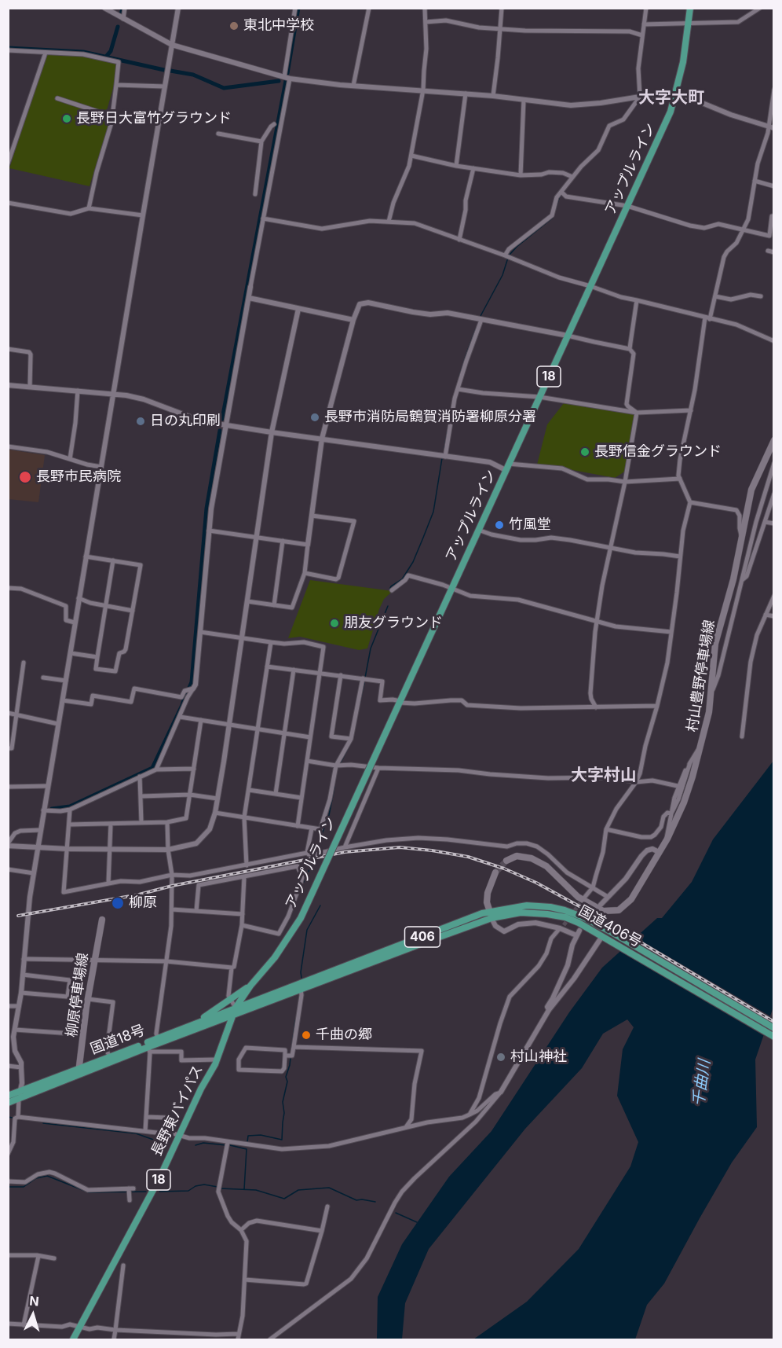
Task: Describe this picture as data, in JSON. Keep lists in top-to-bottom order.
{
  "streets": {
    "highway": [
      "アップルライン",
      "18",
      "国道406号",
      "406",
      "国道18号",
      "長野東バイパス"
    ],
    "main road": ["村山豊野停車場線", "柳原停車場線"]
  },
  "crossings": [
    ["アップルライン", "国道406号"],
    ["アップルライン", "国道18号"],
    ["アップルライン", "長野東バイパス"],
    ["国道406号", "国道18号"],
    ["国道406号", "長野東バイパス"],
    ["柳原停車場線", "国道18号"],
    ["国道18号", "長野東バイパス"]
  ],
  "districts": ["大字大町", "大字村山"],
  "water": ["千曲川"],
  "places": [
    "東北中学校",
    "長野日大富竹グラウンド",
    "長野市消防局鶴賀消防署柳原分署",
    "日の丸印刷",
    "長野信金グラウンド",
    "長野市民病院",
    "竹風堂",
    "朋友グラウンド",
    "柳原",
    "千曲の郷",
    "村山神社"
  ],
  "north": "top"
}
